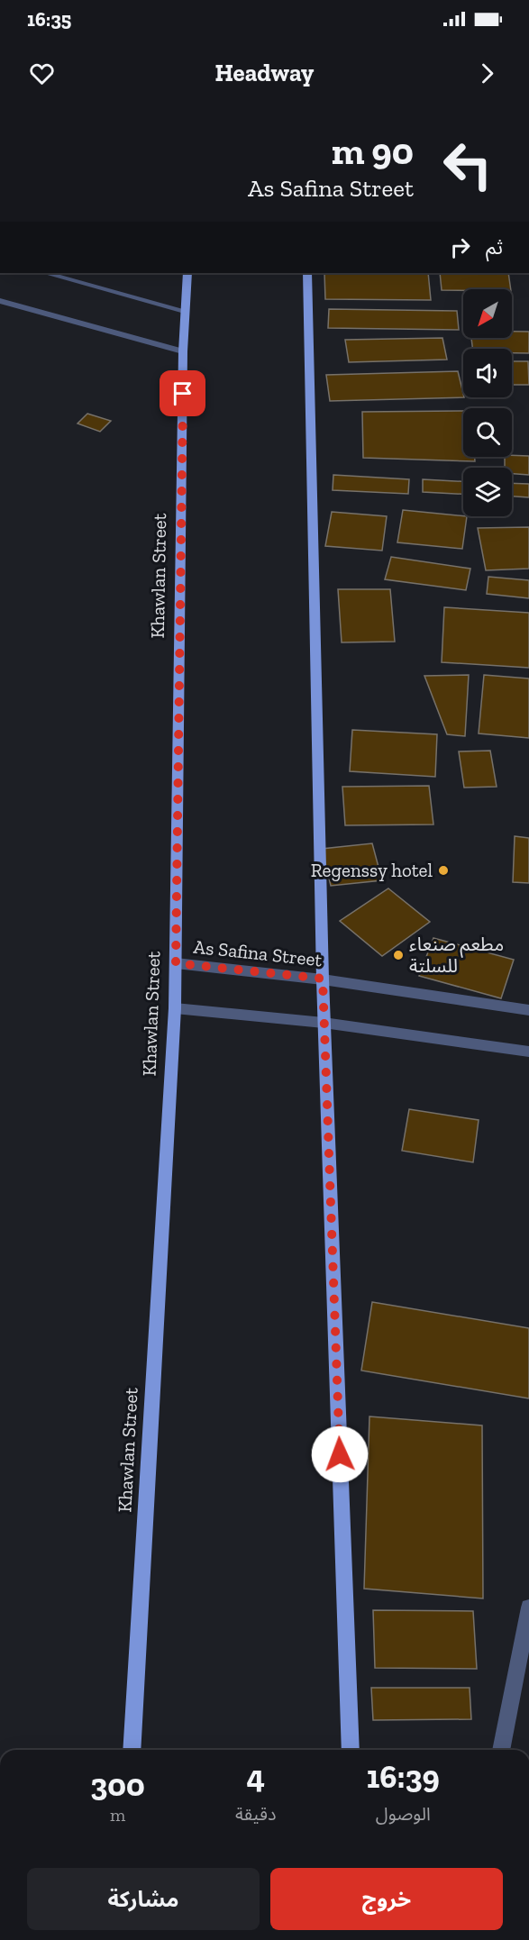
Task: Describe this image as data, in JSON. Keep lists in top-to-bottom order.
{
  "streets": {
    "main road": ["Khawlan Street"],
    "street": ["As Safina Street"]
  },
  "crossings": [
    ["Khawlan Street", "As Safina Street"]
  ],
  "places": ["Regenssy hotel", "مطعم صنعاء للسلتة"],
  "north": "bottom left",
  "page": {
    "status": "16:35",
    "header": "Headway",
    "turn": ["90 m", "As Safina Street"],
    "then": "ثم",
    "eta": [
      "16:39",
      "الوصول",
      "4",
      "دقيقة",
      "300",
      "m"
    ],
    "buttons": ["خروج", "مشاركة"]
  }
}
